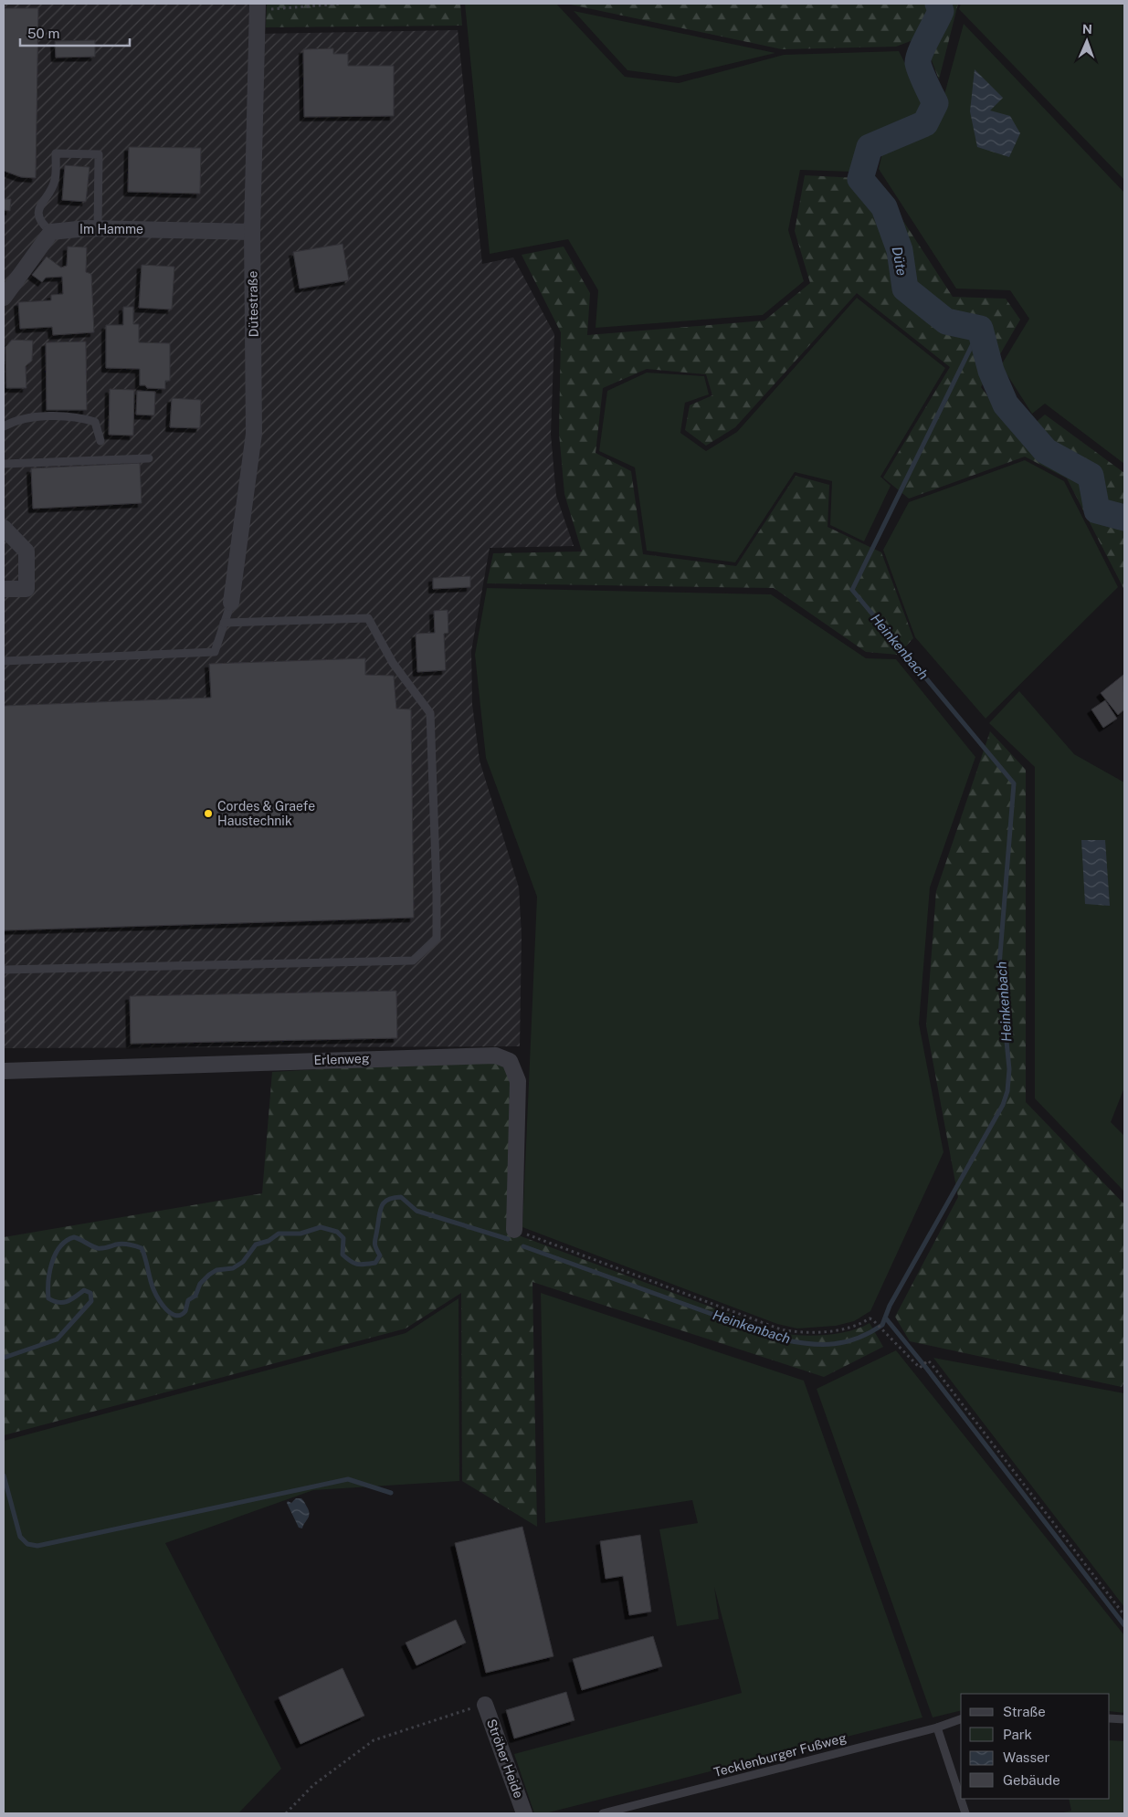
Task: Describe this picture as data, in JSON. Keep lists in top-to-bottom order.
{
  "streets": {
    "street": [
      "Im Hamme",
      "Dütestraße",
      "Erlenweg",
      "Ströher Heide"
    ],
    "lane": ["Tecklenburger Fußweg"]
  },
  "crossings": [
    ["Im Hamme", "Dütestraße"]
  ],
  "water": ["Düte", "Heinkenbach"],
  "places": ["Cordes & Graefe Haustechnik"],
  "legend": [
    "Straße",
    "Park",
    "Wasser",
    "Gebäude"
  ],
  "scale_bar": "50 m",
  "north": "top"
}
